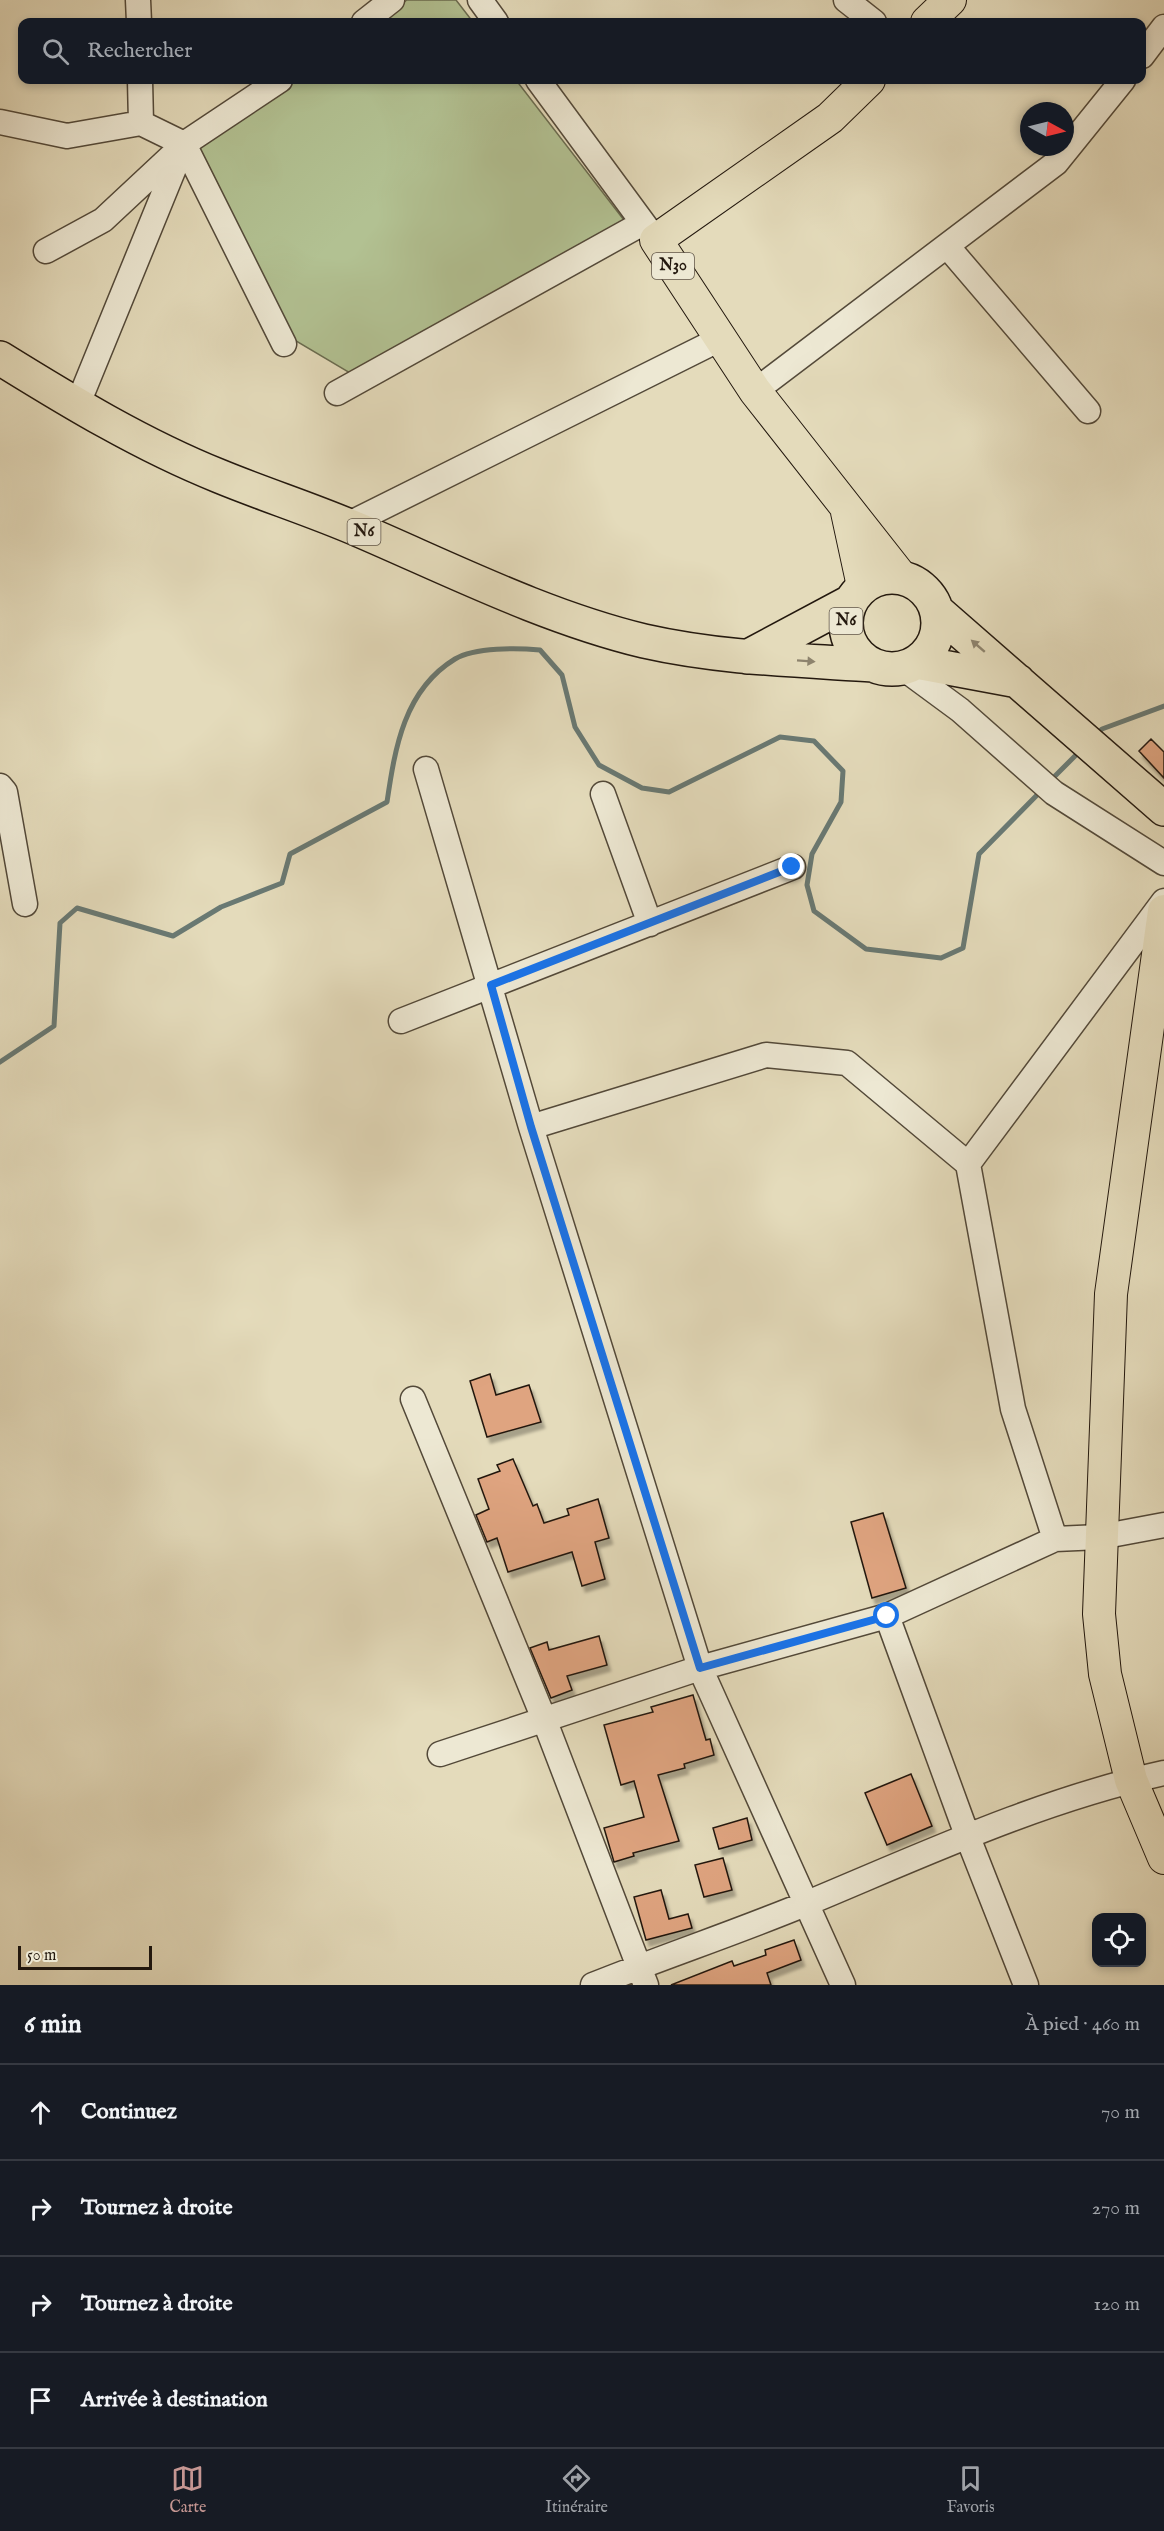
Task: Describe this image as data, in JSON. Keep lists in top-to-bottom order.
{
  "streets": {
    "highway": ["N6"],
    "main road": ["N30"]
  },
  "crossings": [
    ["N30", "N6"]
  ],
  "scale_bar": "50 m",
  "north": "right",
  "page": {
    "search": "Rechercher",
    "scale": "50 m",
    "heading": ["6 min", "À pied · 460 m"],
    "list": [
      ["Continuez", "70 m"],
      ["Tournez à droite", "270 m"],
      ["Tournez à droite", "120 m"],
      "Arrivée à destination"
    ],
    "nav": ["Carte", "Itinéraire", "Favoris"]
  }
}
